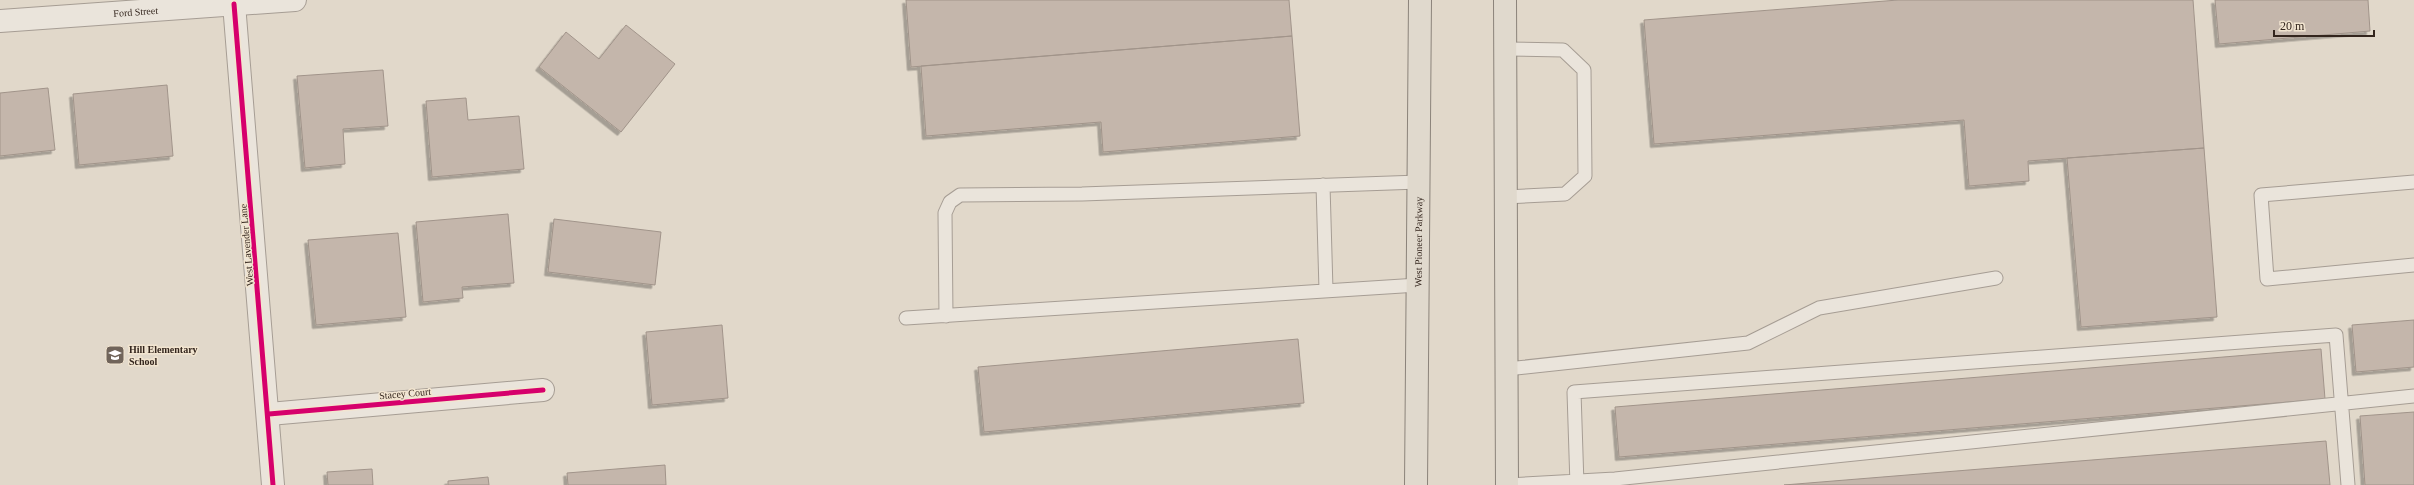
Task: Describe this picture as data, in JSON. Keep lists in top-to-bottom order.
{
  "streets": {
    "main road": ["West Pioneer Parkway"],
    "street": ["Ford Street", "West Lavender Lane", "Stacey Court"]
  },
  "crossings": [
    ["Ford Street", "West Lavender Lane"],
    ["West Lavender Lane", "Stacey Court"]
  ],
  "places": {
    "school or university": ["Hill Elementary School"]
  },
  "scale_bar": "20 m"
}
